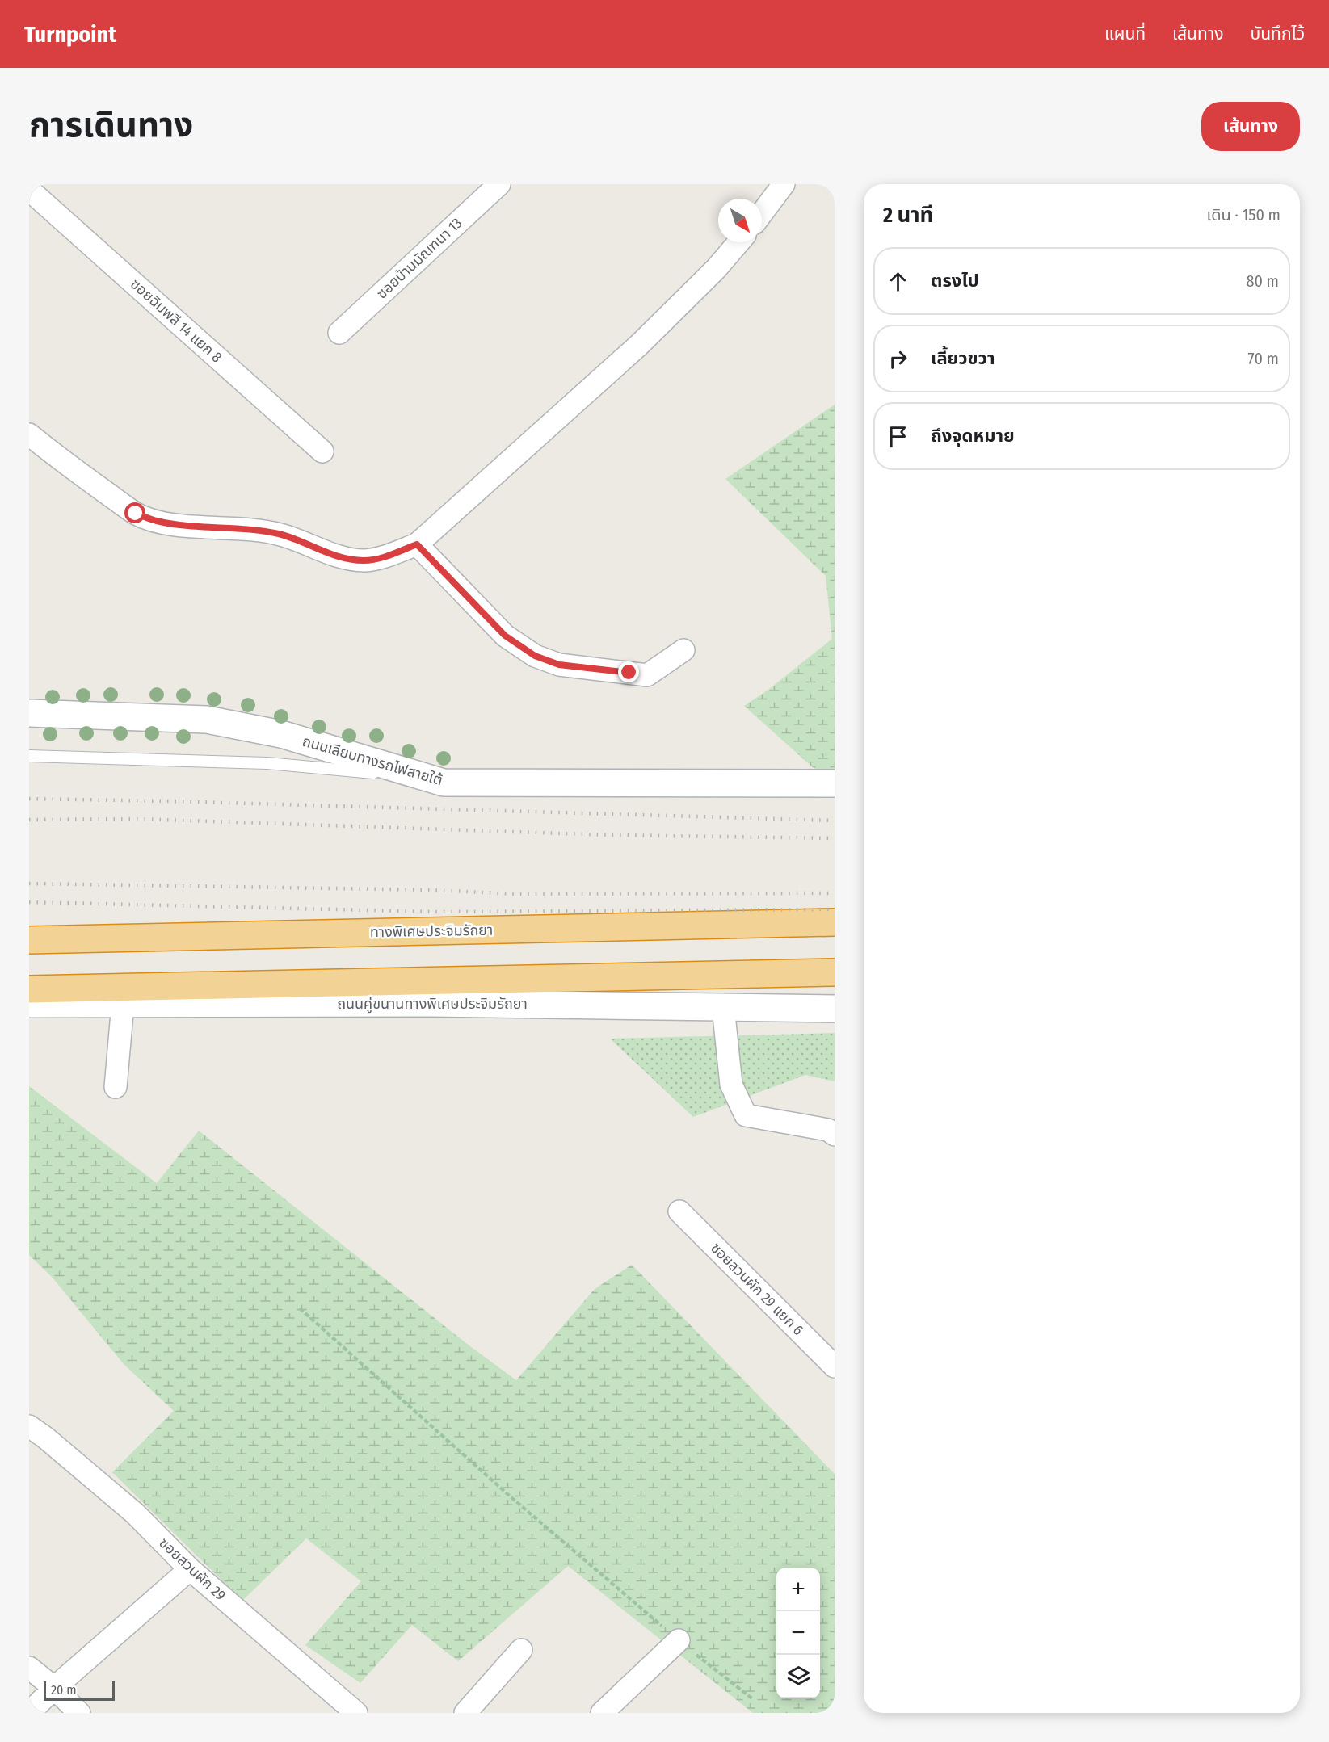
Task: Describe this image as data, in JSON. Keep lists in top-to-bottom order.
{
  "streets": {
    "highway": ["ทางพิเศษประจิมรัถยา"],
    "main road": ["ถนนเลียบทางรถไฟสายใต้", "ถนนคู่ขนานทางพิเศษประจิมรัถยา"],
    "street": [
      "ซอยบ้านมัณฑนา 13",
      "ซอยฉิมพลี 14 แยก 8",
      "ซอยสวนผัก 29 แยก 6",
      "ซอยสวนผัก 29"
    ]
  },
  "scale_bar": "20 m",
  "north": "bottom right",
  "page": {
    "header": "Turnpoint",
    "nav": ["แผนที่", "เส้นทาง", "บันทึกไว้"],
    "title": "การเดินทาง",
    "buttons": "เส้นทาง",
    "heading": ["2 นาที", "เดิน · 150 m"],
    "list": [
      ["ตรงไป", "80 m"],
      ["เลี้ยวขวา", "70 m"],
      "ถึงจุดหมาย"
    ],
    "map_buttons": ["+", "−"],
    "scale": "20 m"
  }
}
